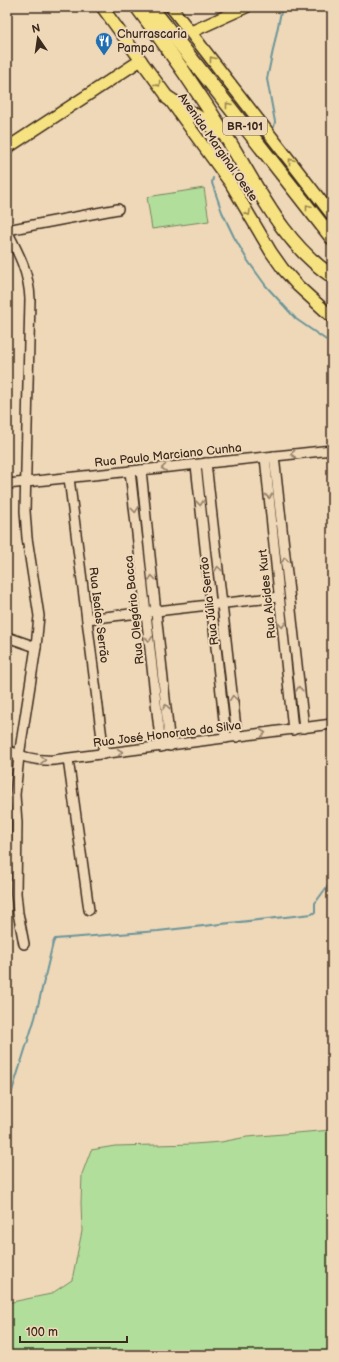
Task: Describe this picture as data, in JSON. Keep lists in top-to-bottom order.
{
  "streets": {
    "highway": ["BR-101"],
    "main road": ["Avenida Marginal Oeste"],
    "street": [
      "Rua Paulo Marciano Cunha",
      "Rua Alcides Kurt",
      "Rua Júlia Serrão",
      "Rua Olegário Bacca",
      "Rua Isaías Serrão",
      "Rua José Honorato da Silva"
    ]
  },
  "crossings": [
    ["Rua Paulo Marciano Cunha", "Rua Alcides Kurt"],
    ["Rua Paulo Marciano Cunha", "Rua Júlia Serrão"],
    ["Rua Paulo Marciano Cunha", "Rua Olegário Bacca"],
    ["Rua Paulo Marciano Cunha", "Rua Isaías Serrão"],
    ["Rua Alcides Kurt", "Rua José Honorato da Silva"],
    ["Rua Júlia Serrão", "Rua José Honorato da Silva"],
    ["Rua Olegário Bacca", "Rua José Honorato da Silva"],
    ["Rua Isaías Serrão", "Rua José Honorato da Silva"]
  ],
  "one_way": ["Rua Paulo Marciano Cunha", "Rua José Honorato da Silva"],
  "places": {
    "restaurant": ["Churrascaria Pampa"]
  },
  "scale_bar": "100 m",
  "north": "top"
}
